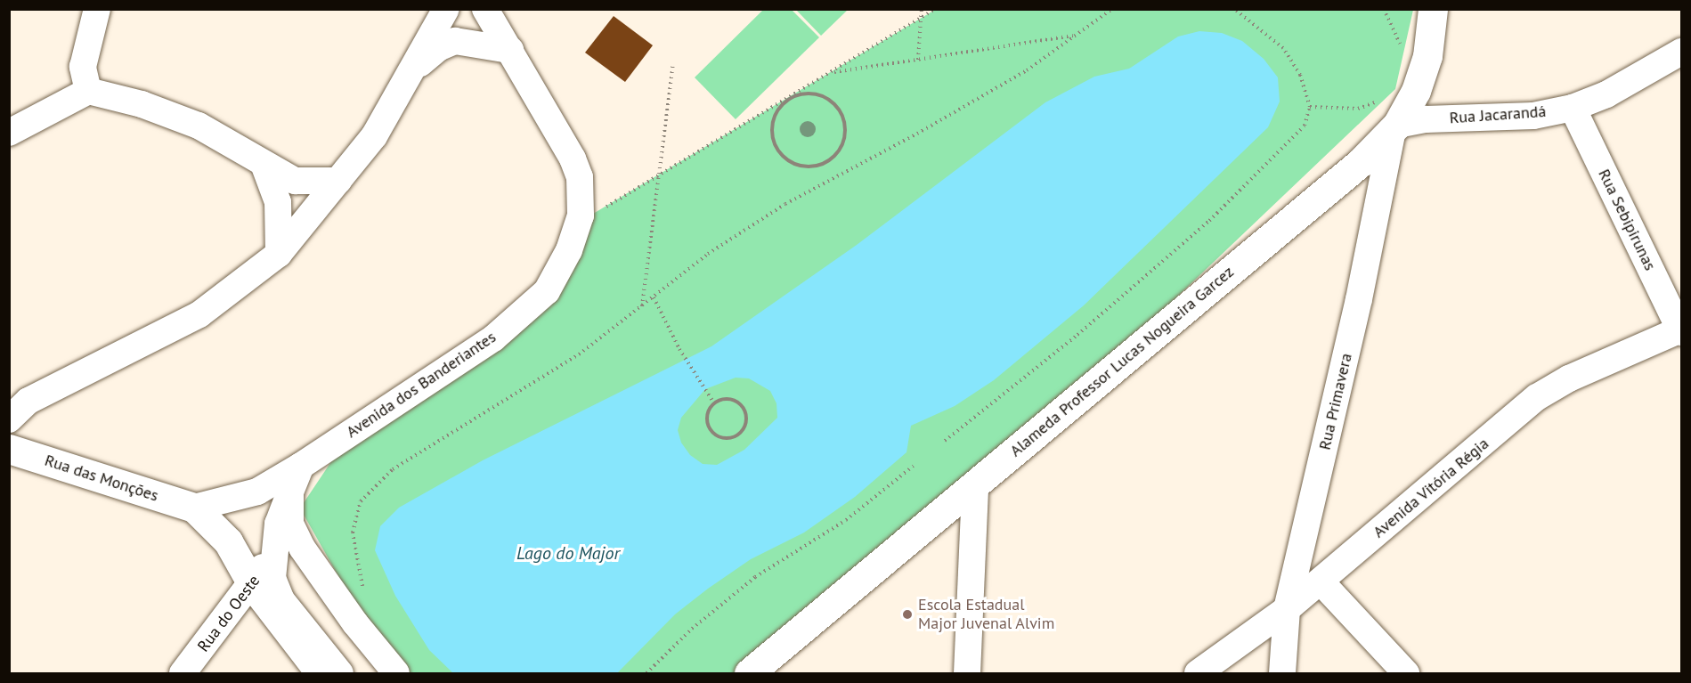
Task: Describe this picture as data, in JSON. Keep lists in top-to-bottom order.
{
  "streets": {
    "main road": ["Alameda Professor Lucas Nogueira Garcez", "Rua das Monções"],
    "street": [
      "Rua Jacarandá",
      "Rua Sebipirunas",
      "Avenida dos Banderiantes",
      "Rua Primavera",
      "Avenida Vitória Régia",
      "Rua do Oeste"
    ]
  },
  "crossings": [
    ["Rua Jacarandá", "Rua Sebipirunas"],
    ["Rua Jacarandá", "Alameda Professor Lucas Nogueira Garcez"],
    ["Rua Jacarandá", "Rua Primavera"],
    ["Rua Sebipirunas", "Avenida Vitória Régia"],
    ["Alameda Professor Lucas Nogueira Garcez", "Rua Primavera"],
    ["Avenida dos Banderiantes", "Rua das Monções"],
    ["Rua Primavera", "Avenida Vitória Régia"]
  ],
  "water": ["Lago do Major"],
  "places": ["Escola Estadual Major Juvenal Alvim"]
}
